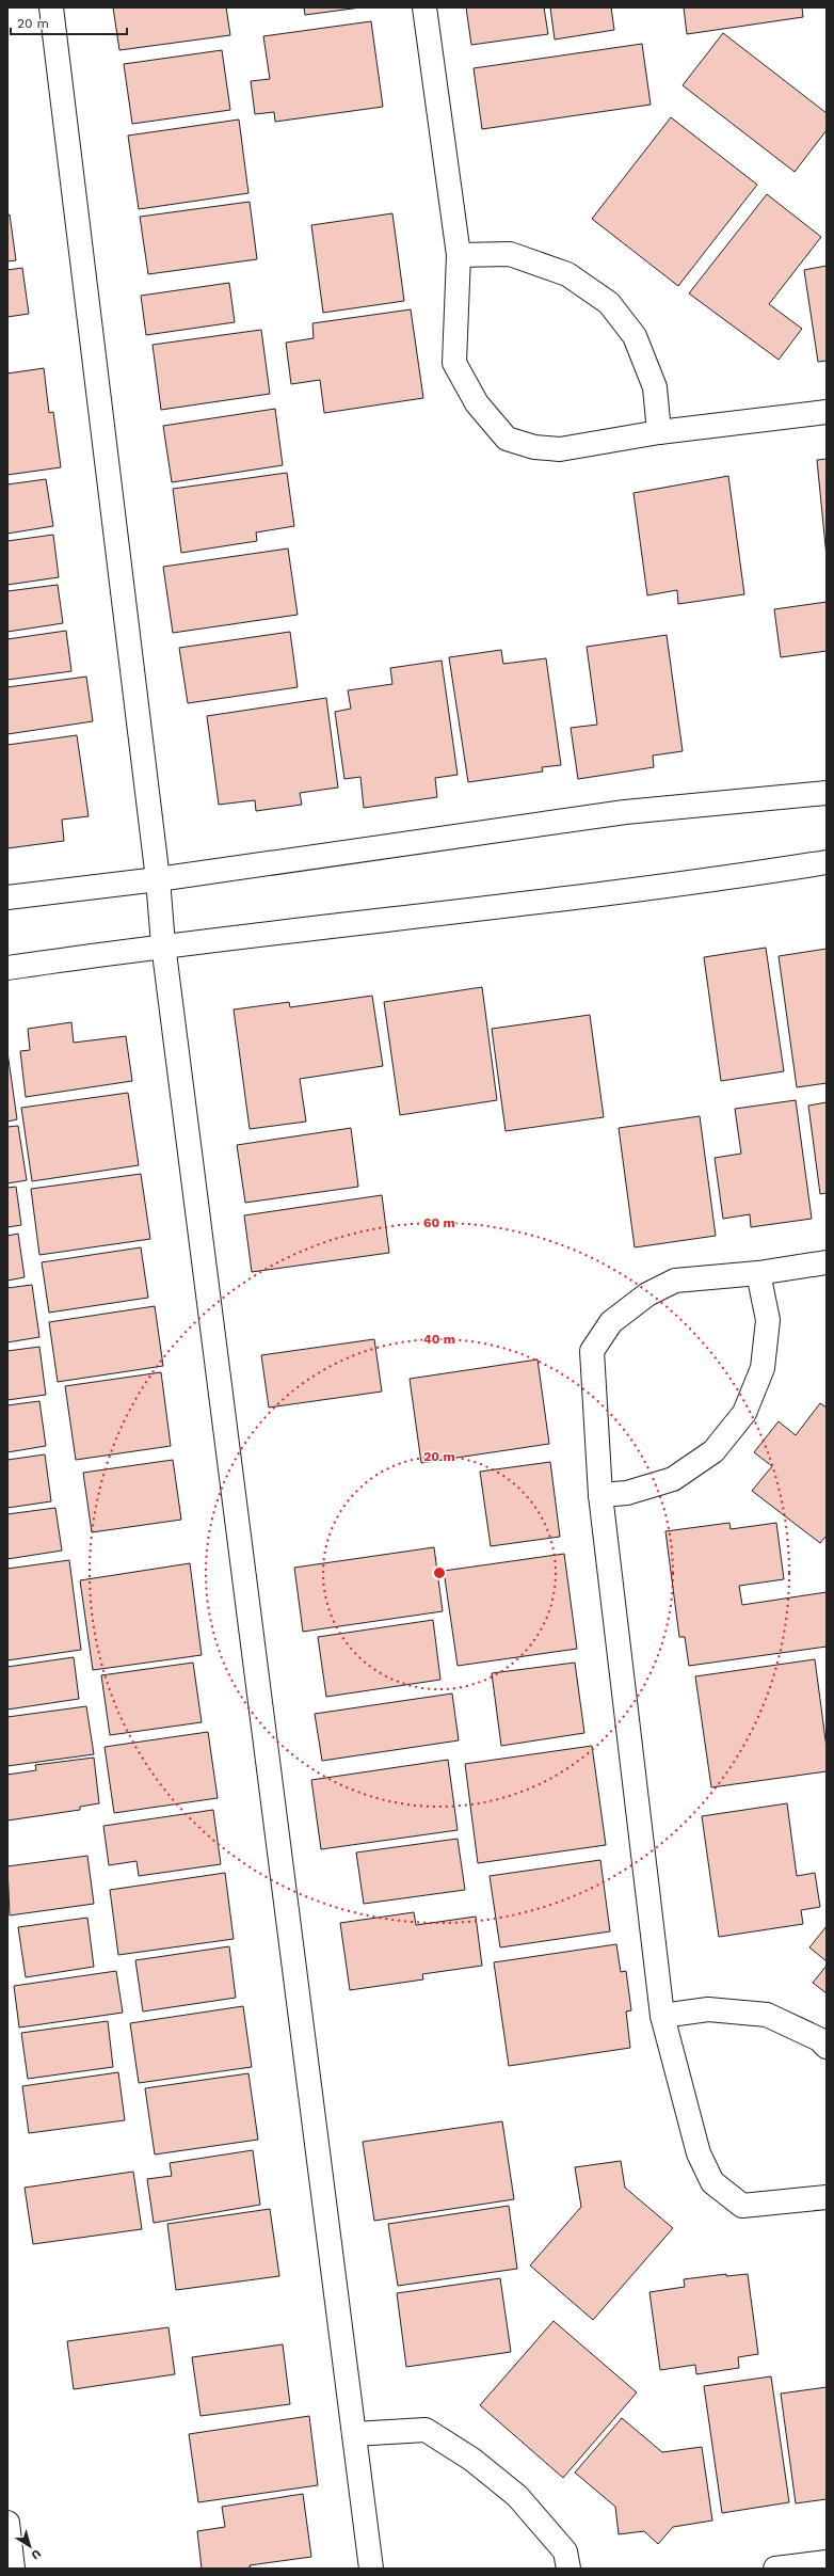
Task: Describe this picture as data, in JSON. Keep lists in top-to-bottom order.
{
  "scale_bar": "20 m",
  "north": "bottom right",
  "rings": ["60 m", "40 m", "20 m"]
}
